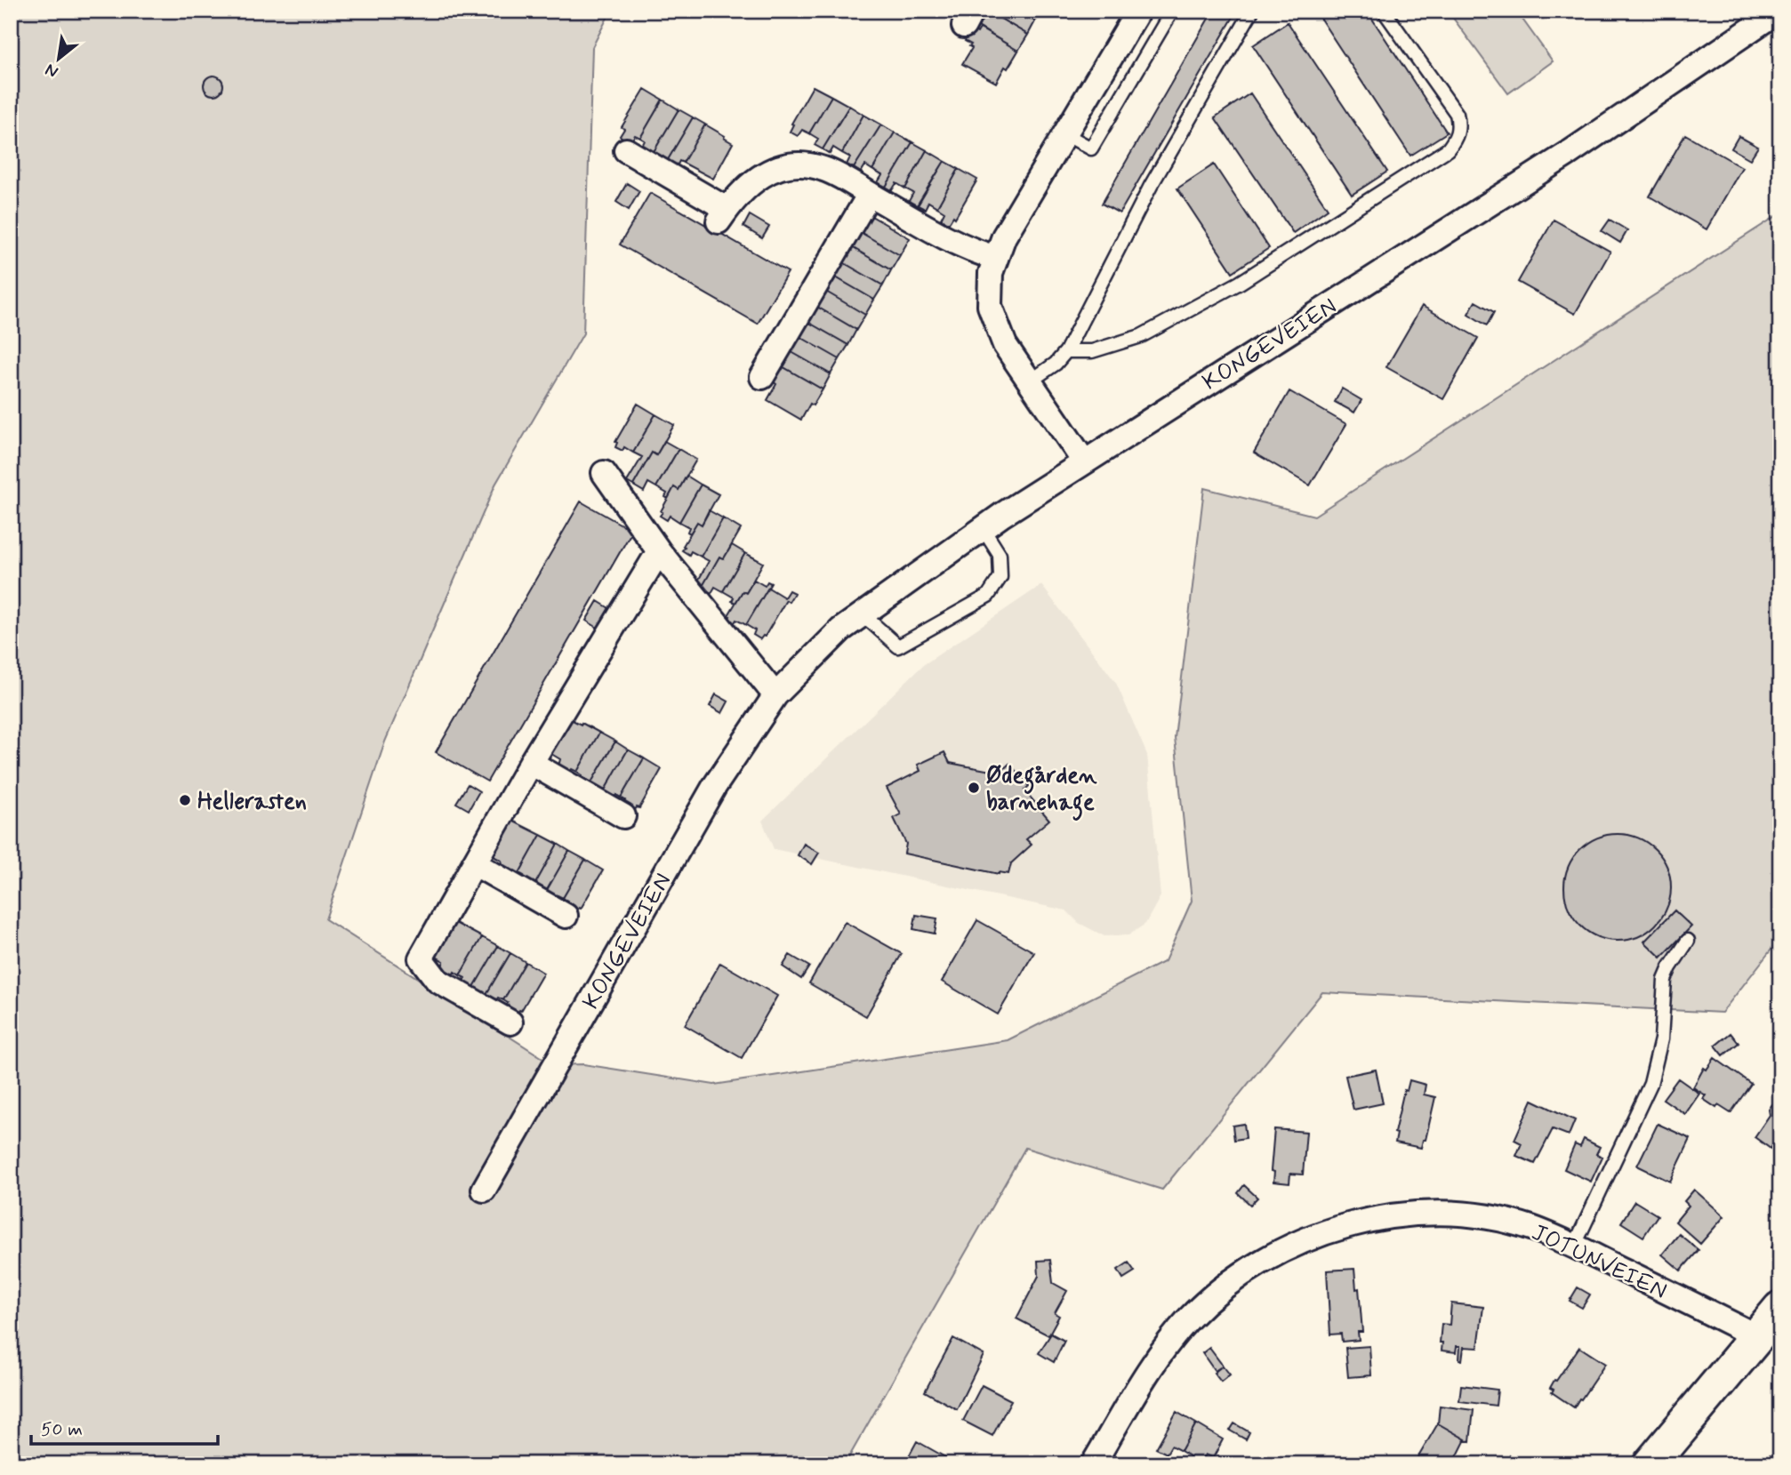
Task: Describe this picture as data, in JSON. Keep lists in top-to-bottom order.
{
  "streets": {
    "street": ["KONGEVEIEN", "JOTUNVEIEN"]
  },
  "places": ["Ødegården barnehage", "Hellerasten"],
  "scale_bar": "50 m",
  "north": "bottom left"
}
